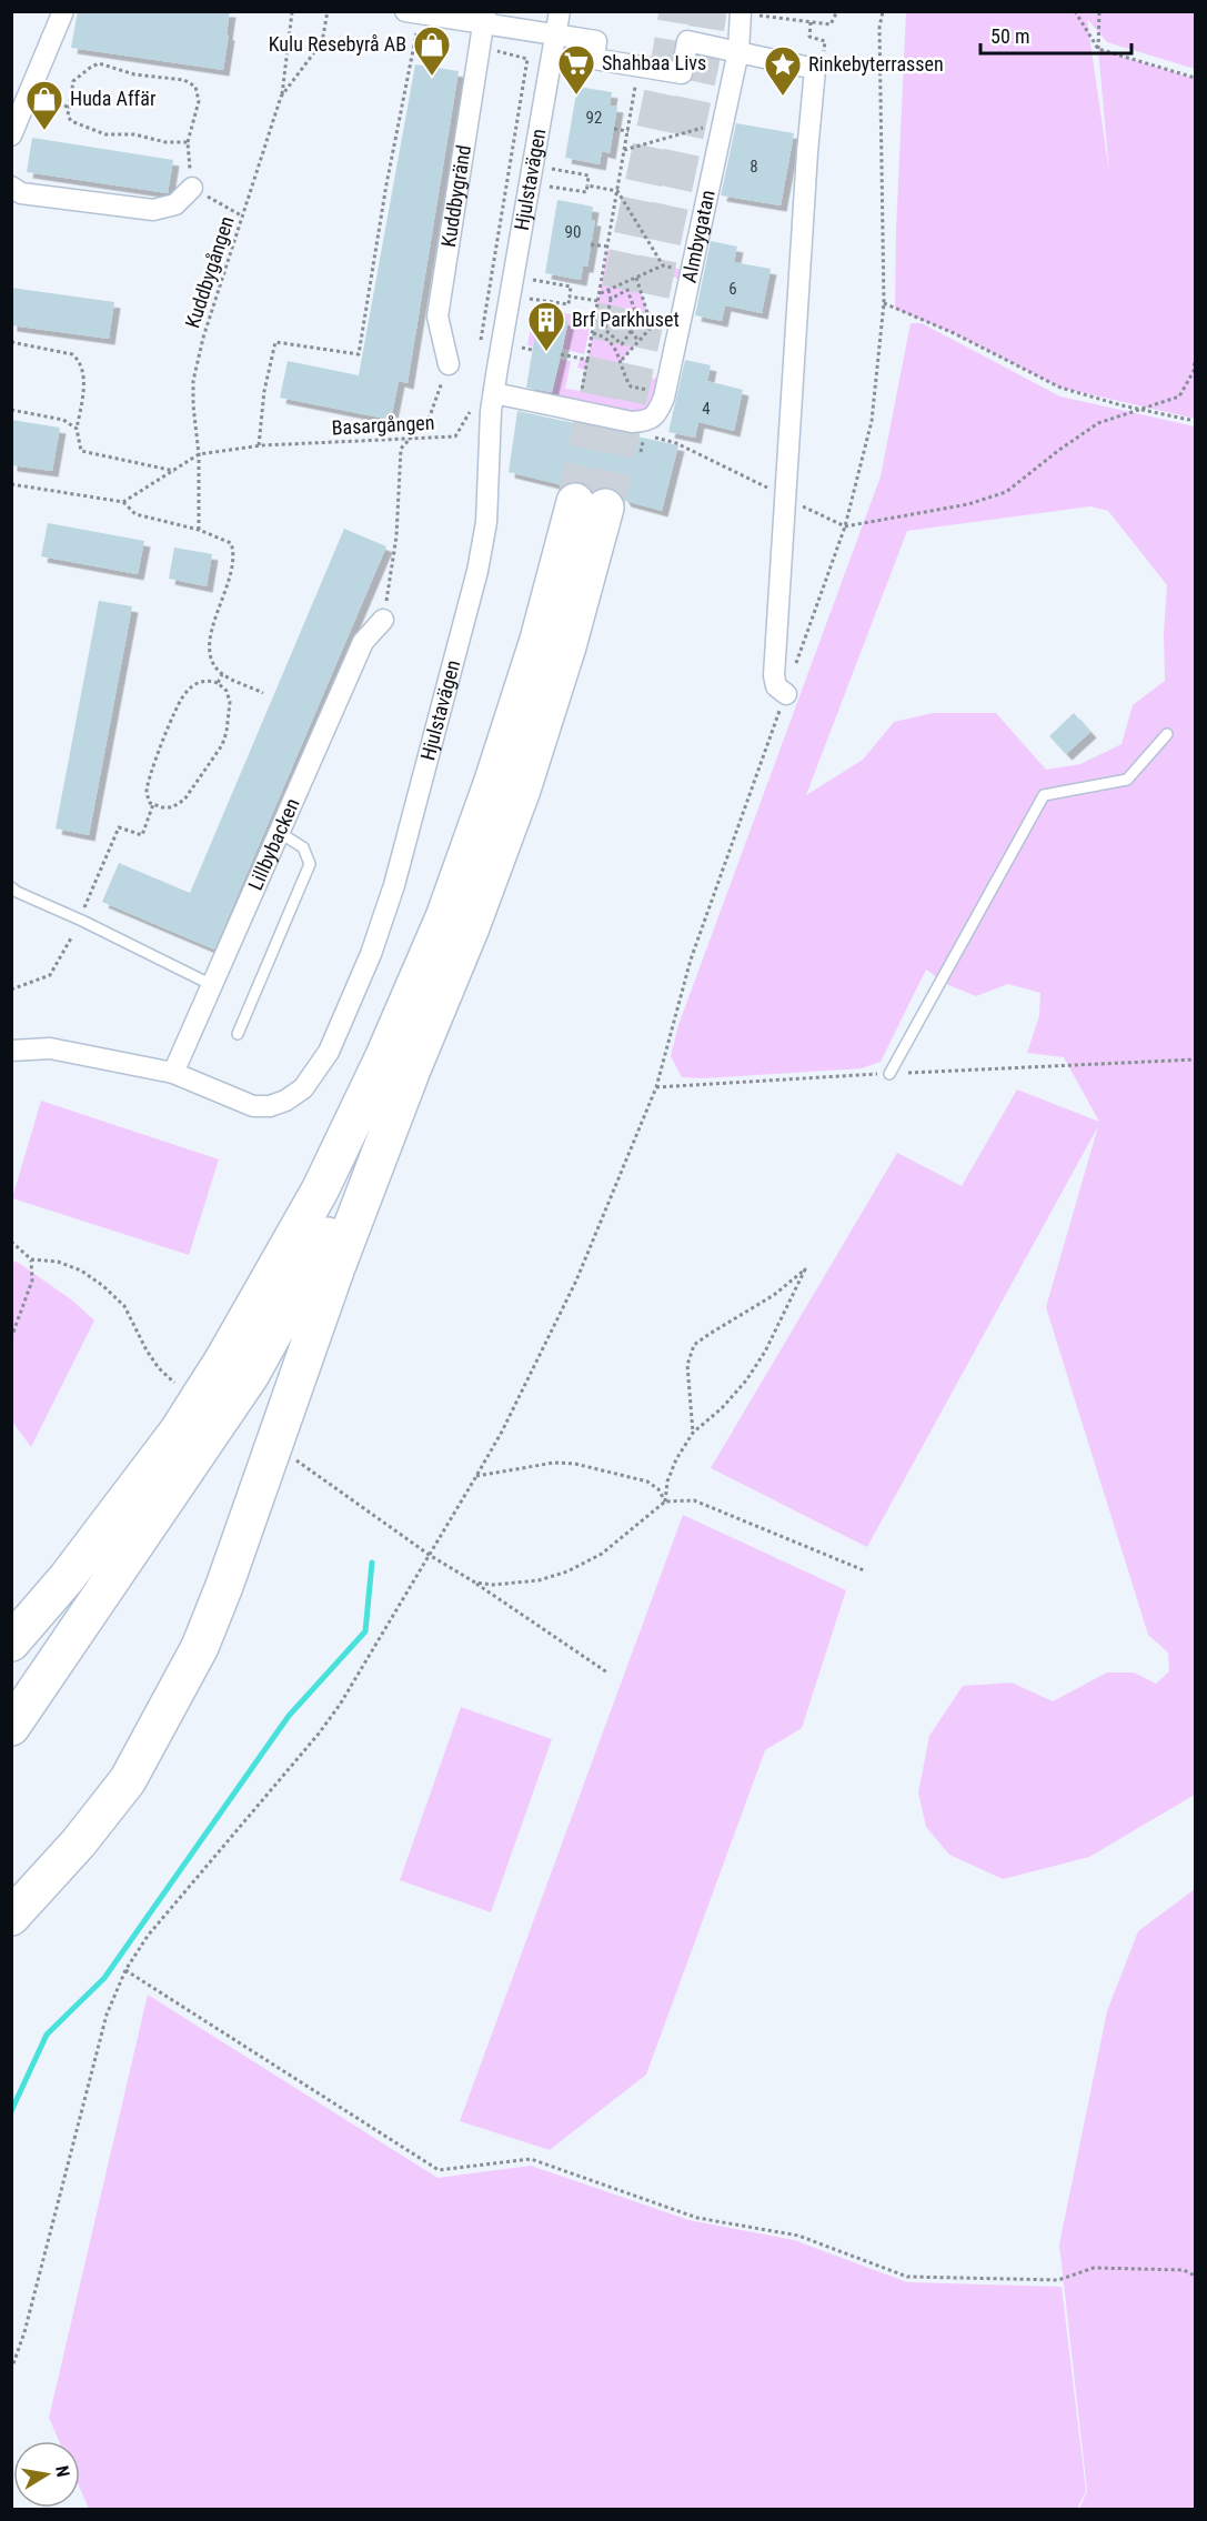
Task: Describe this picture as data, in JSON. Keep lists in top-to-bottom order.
{
  "streets": {
    "street": [
      "Hjulstavägen",
      "Kuddbygränd",
      "Almbygatan",
      "Lillbybacken"
    ],
    "path": ["Kuddbygången", "Basargången"]
  },
  "crossings": [
    ["Hjulstavägen", "Almbygatan"],
    ["Hjulstavägen", "Lillbybacken"],
    ["Kuddbygången", "Basargången"]
  ],
  "places": {
    "shop": ["Kulu Resebyrå AB", "Huda Affär"],
    "supermarket": ["Shahbaa Livs"],
    "place": ["Rinkebyterrassen"],
    "building": ["Brf Parkhuset"]
  },
  "house_numbers": [
    "92",
    "8",
    "90",
    "6",
    "4"
  ],
  "scale_bar": "50 m",
  "north": "right"
}
